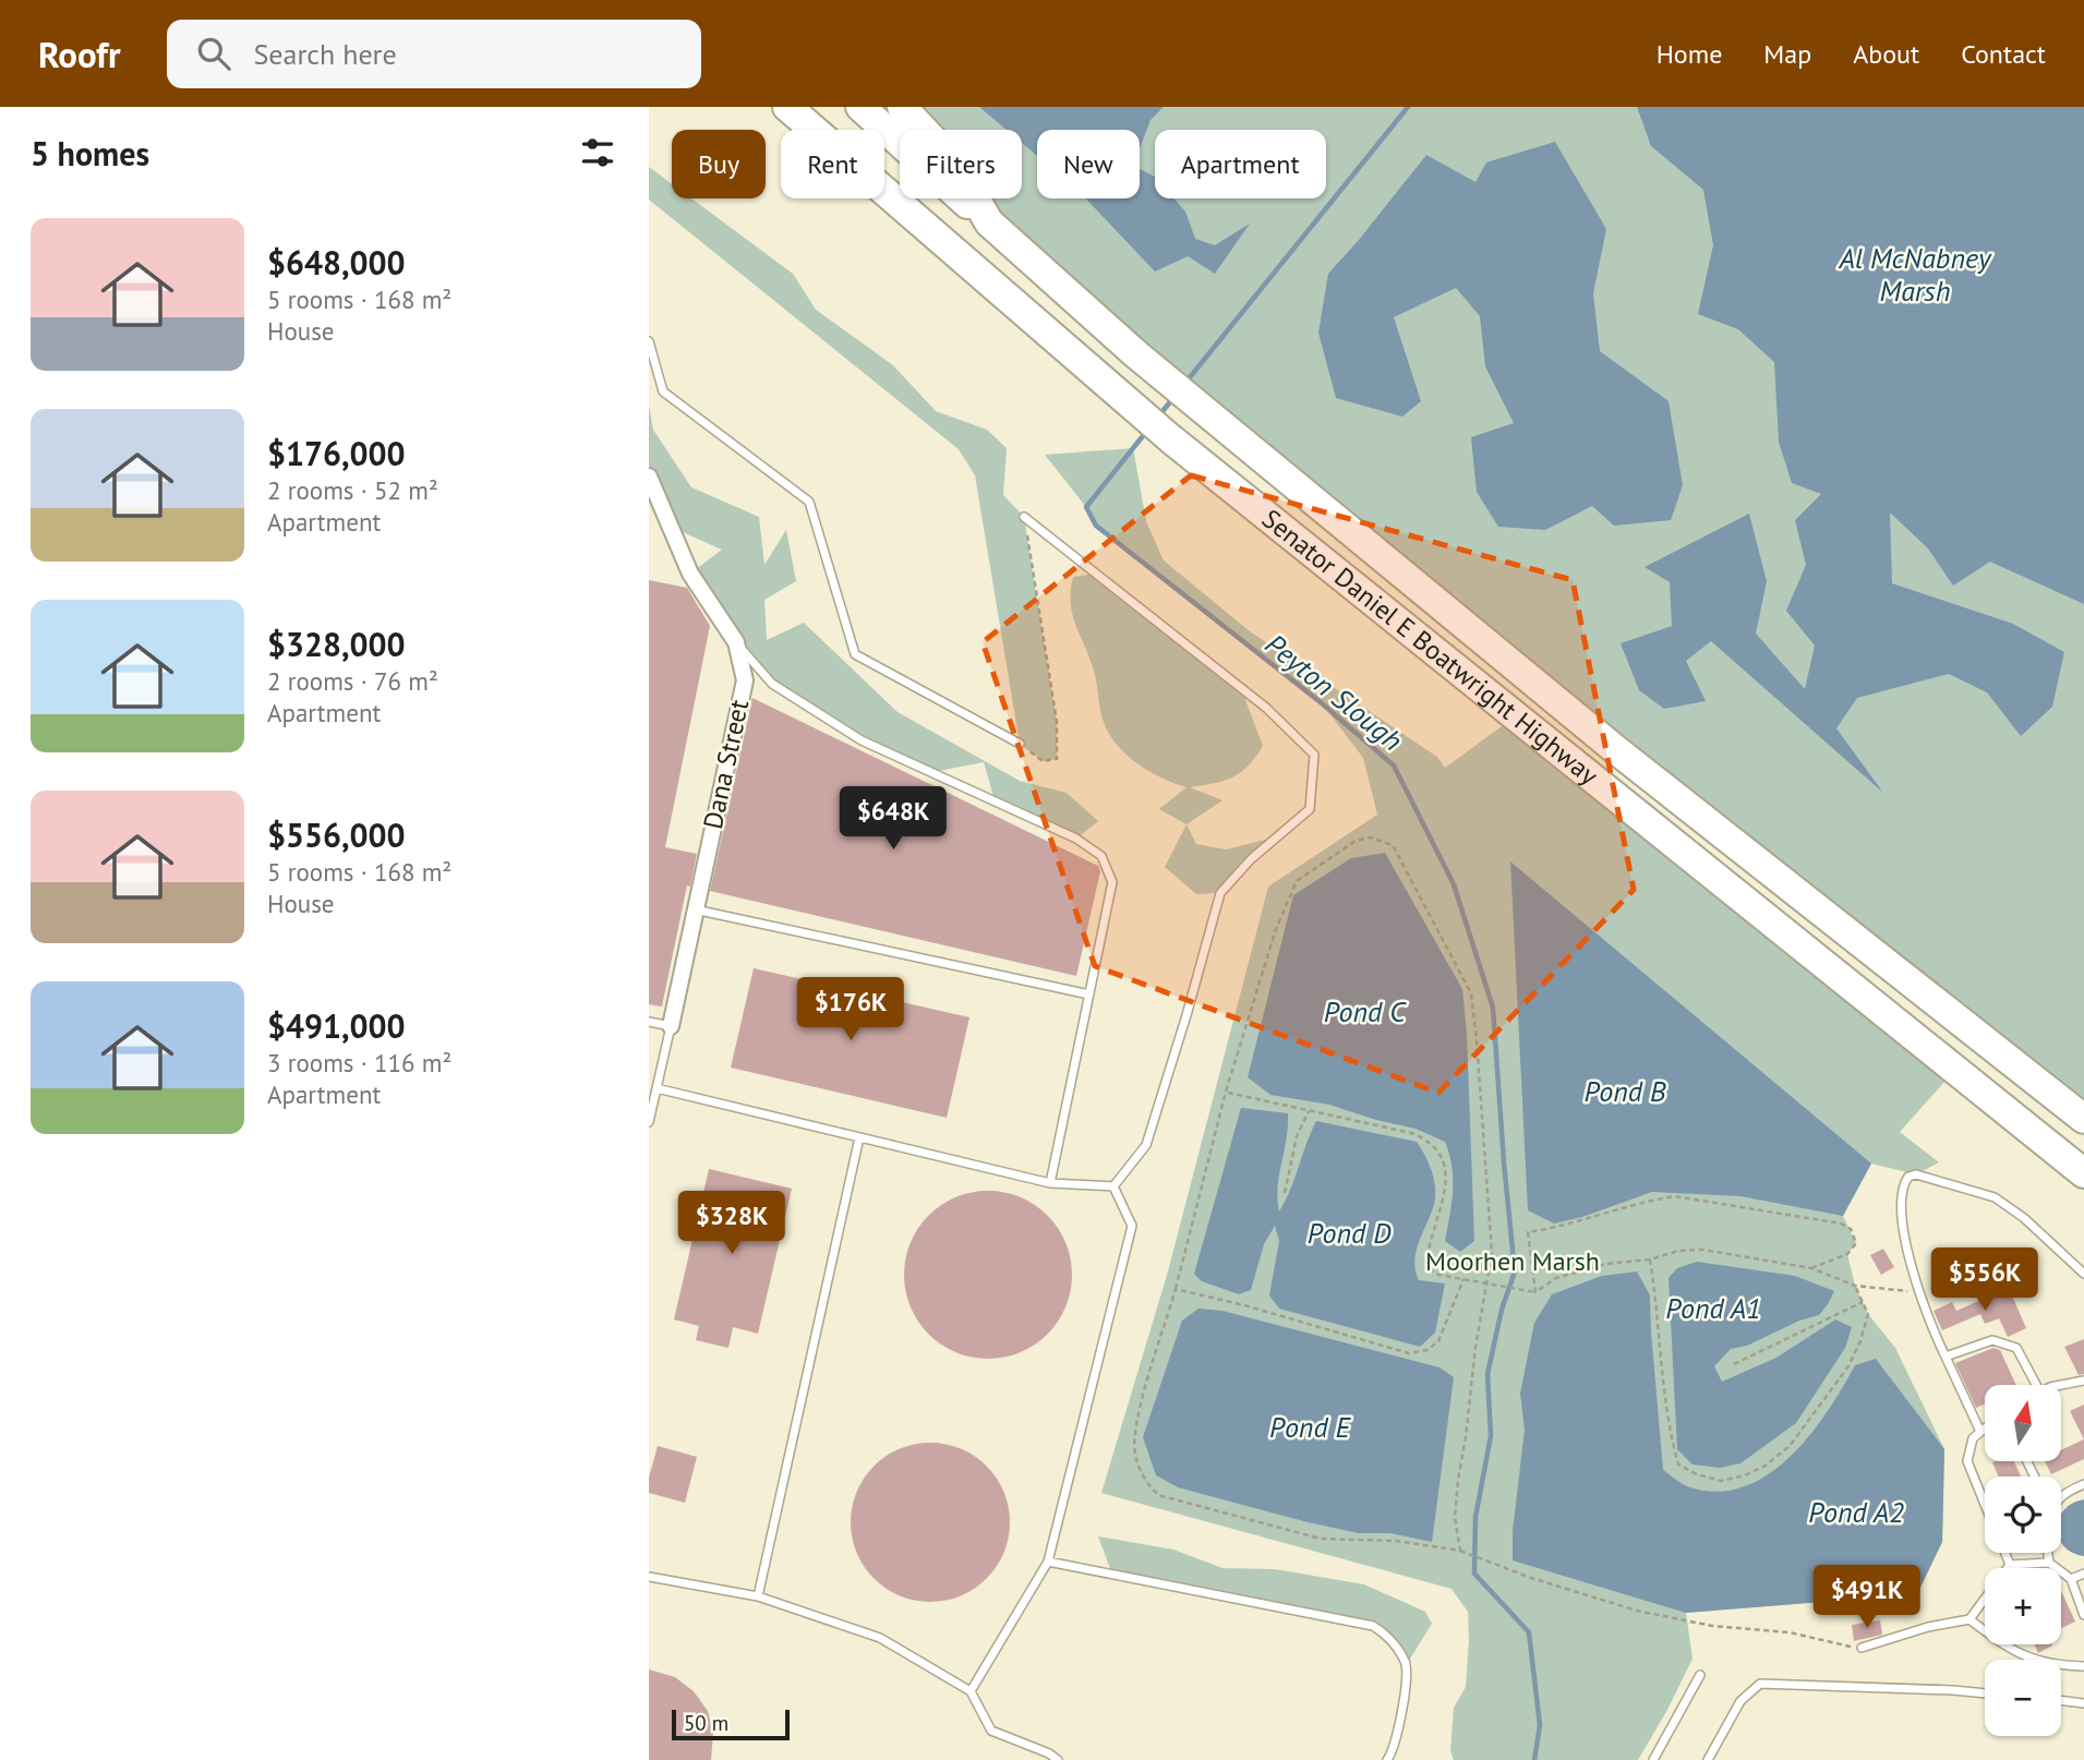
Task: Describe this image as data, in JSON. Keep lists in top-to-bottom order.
{
  "streets": {
    "highway": ["Senator Daniel E Boatwright Highway"],
    "street": ["Dana Street"]
  },
  "water": [
    "Al McNabney Marsh",
    "Peyton Slough",
    "Pond C",
    "Pond B",
    "Pond D",
    "Pond A1",
    "Pond E",
    "Pond A2"
  ],
  "parks": ["Moorhen Marsh"],
  "scale_bar": "50 m",
  "north": "top",
  "page": {
    "header": "Roofr",
    "search": "Search here",
    "nav": [
      "Home",
      "Map",
      "About",
      "Contact"
    ],
    "heading": "5 homes",
    "chip": [
      "Buy",
      "Rent",
      "Filters",
      "New",
      "Apartment"
    ],
    "list": [
      {
        "name": "$648,000",
        "note": "5 rooms · 168 m² · House"
      },
      {
        "name": "$176,000",
        "note": "2 rooms · 52 m² · Apartment"
      },
      {
        "name": "$328,000",
        "note": "2 rooms · 76 m² · Apartment"
      },
      {
        "name": "$556,000",
        "note": "5 rooms · 168 m² · House"
      },
      {
        "name": "$491,000",
        "note": "3 rooms · 116 m² · Apartment"
      }
    ],
    "price": [
      "$648K",
      "$176K",
      "$328K",
      "$556K",
      "$491K"
    ],
    "map_buttons": ["+", "−"],
    "scale": "50 m"
  }
}
